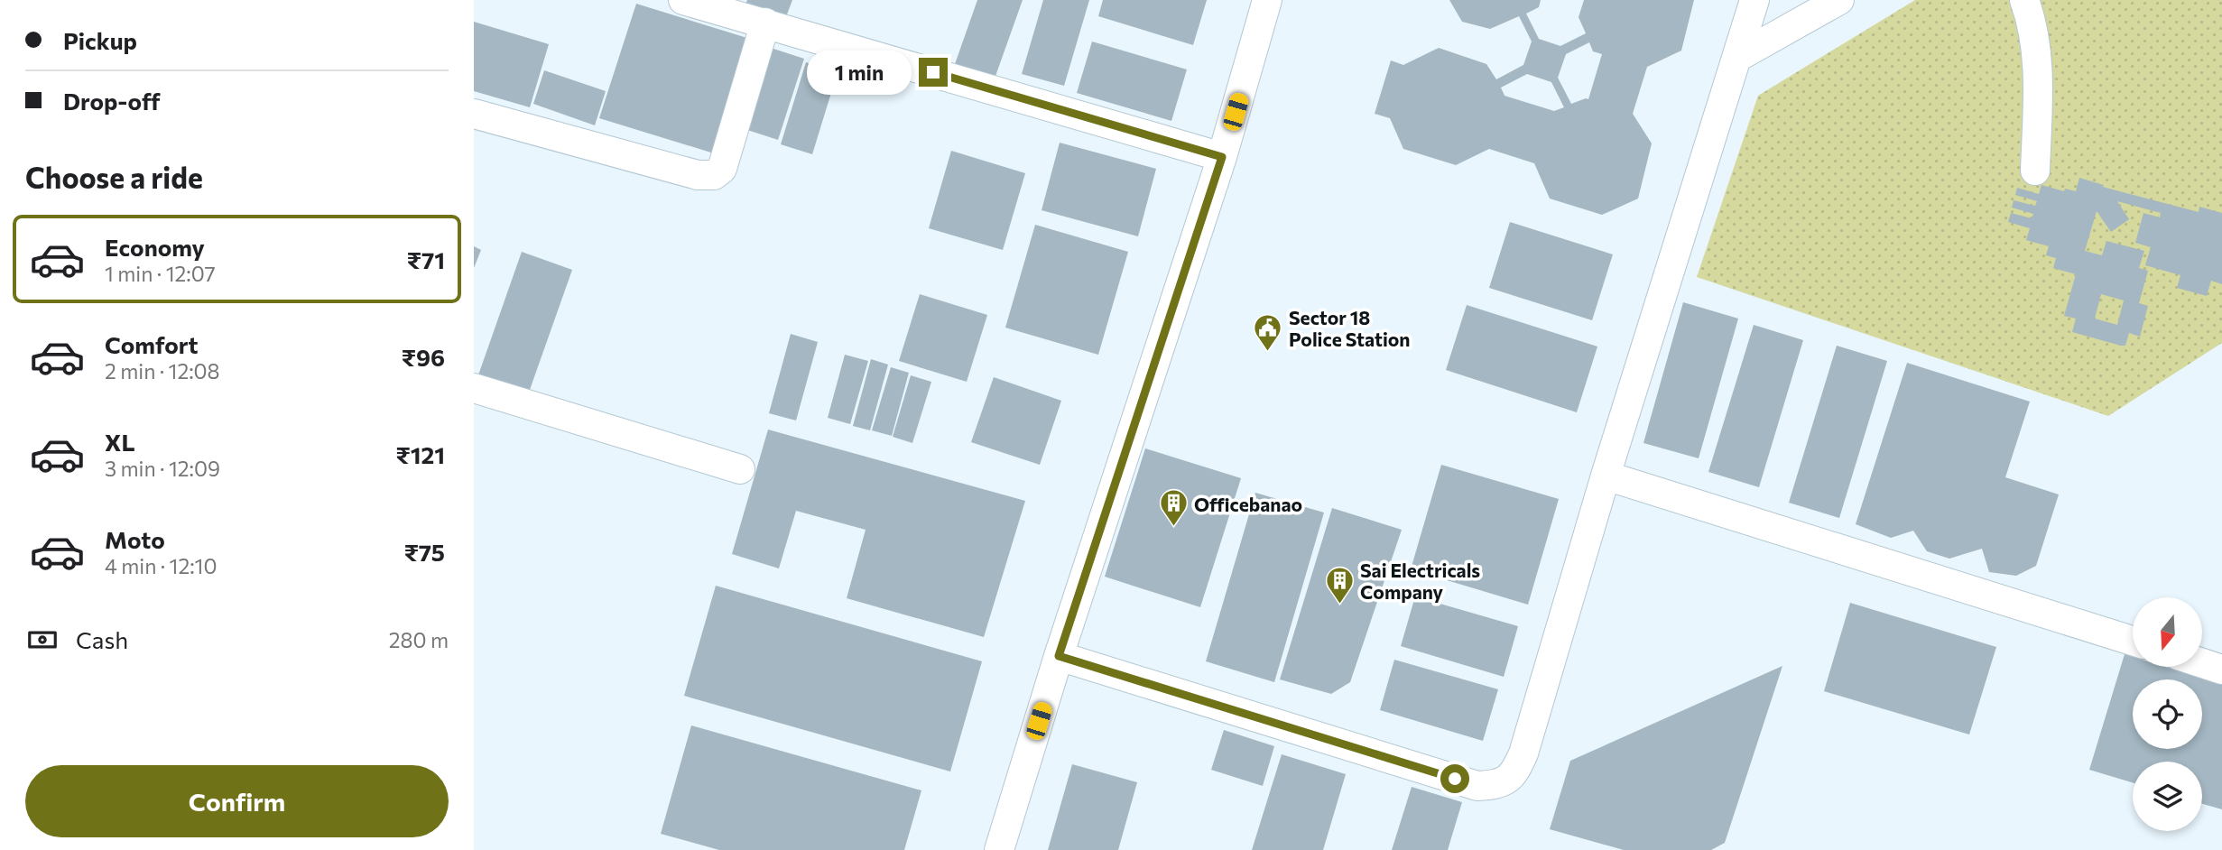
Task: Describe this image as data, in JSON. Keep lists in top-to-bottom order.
{
  "places": {
    "public building": ["Sector 18 Police Station"],
    "building": ["Officebanao", "Sai Electricals Company"]
  },
  "north": "bottom",
  "page": {
    "banner": ["Pickup", "Drop-off"],
    "bubble": "1 min",
    "heading": "Choose a ride",
    "list": [
      {
        "name": "Economy",
        "note": "1 min · 12:07",
        "value": "₹71"
      },
      {
        "name": "Comfort",
        "note": "2 min · 12:08",
        "value": "₹96"
      },
      {
        "name": "XL",
        "note": "3 min · 12:09",
        "value": "₹121"
      },
      {
        "name": "Moto",
        "note": "4 min · 12:10",
        "value": "₹75"
      }
    ],
    "pay": ["Cash", "280 m"],
    "buttons": "Confirm"
  }
}
